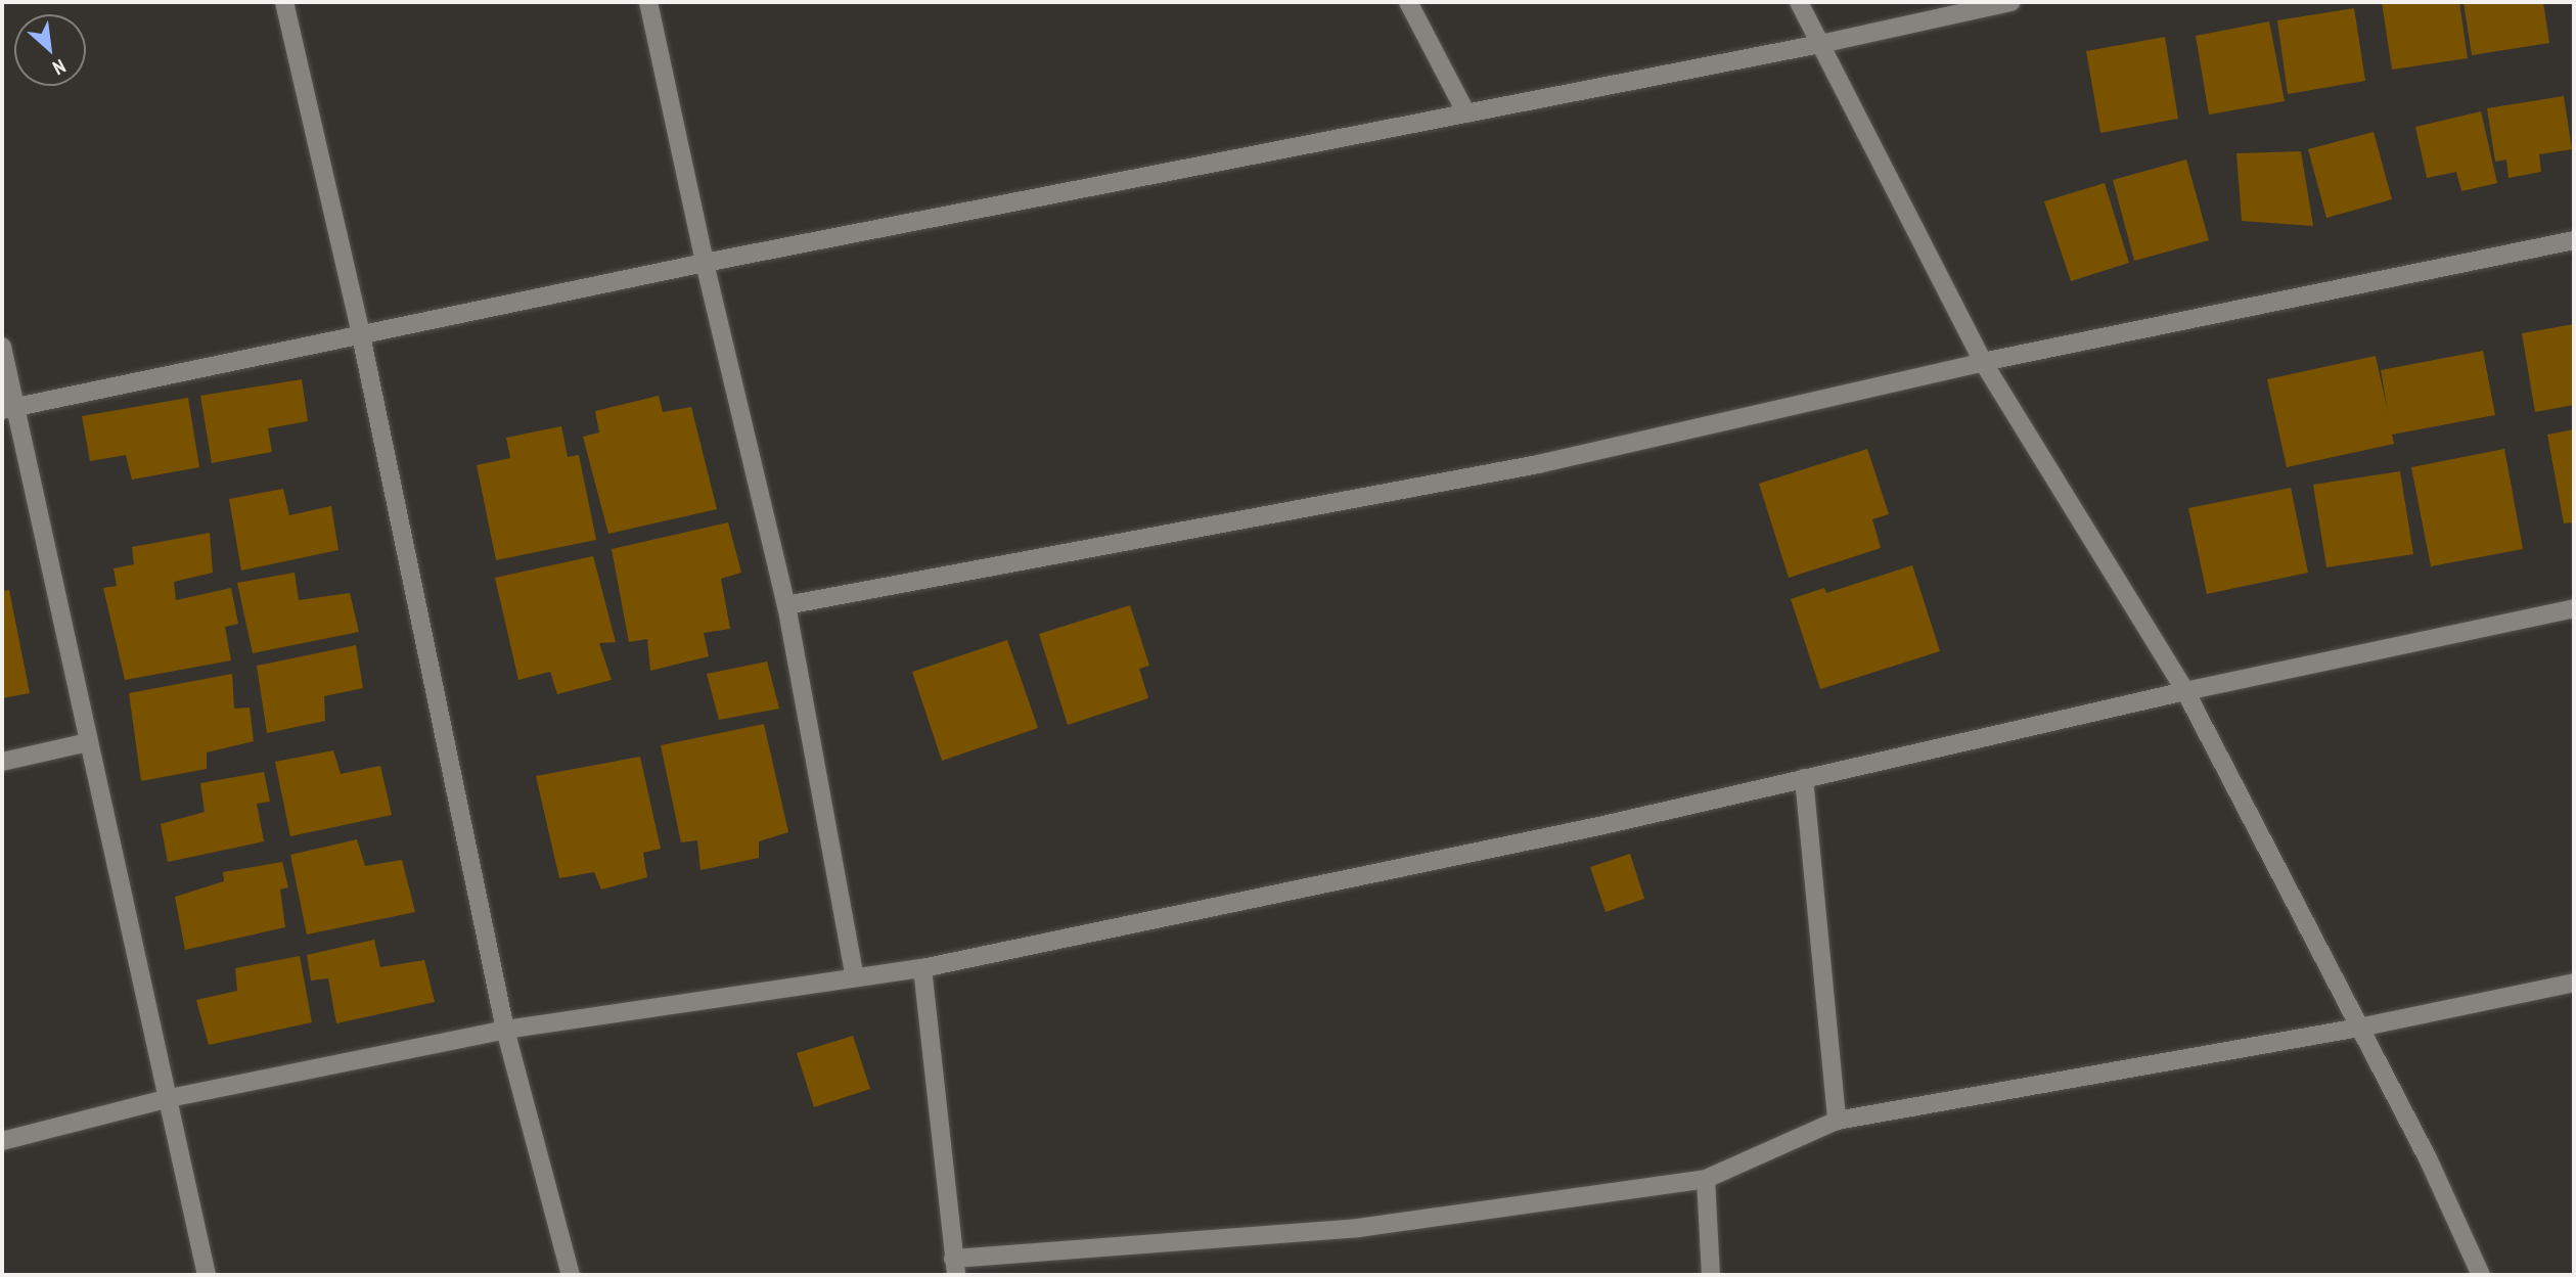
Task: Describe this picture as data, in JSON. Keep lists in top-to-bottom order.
{
  "north": "bottom right"
}
